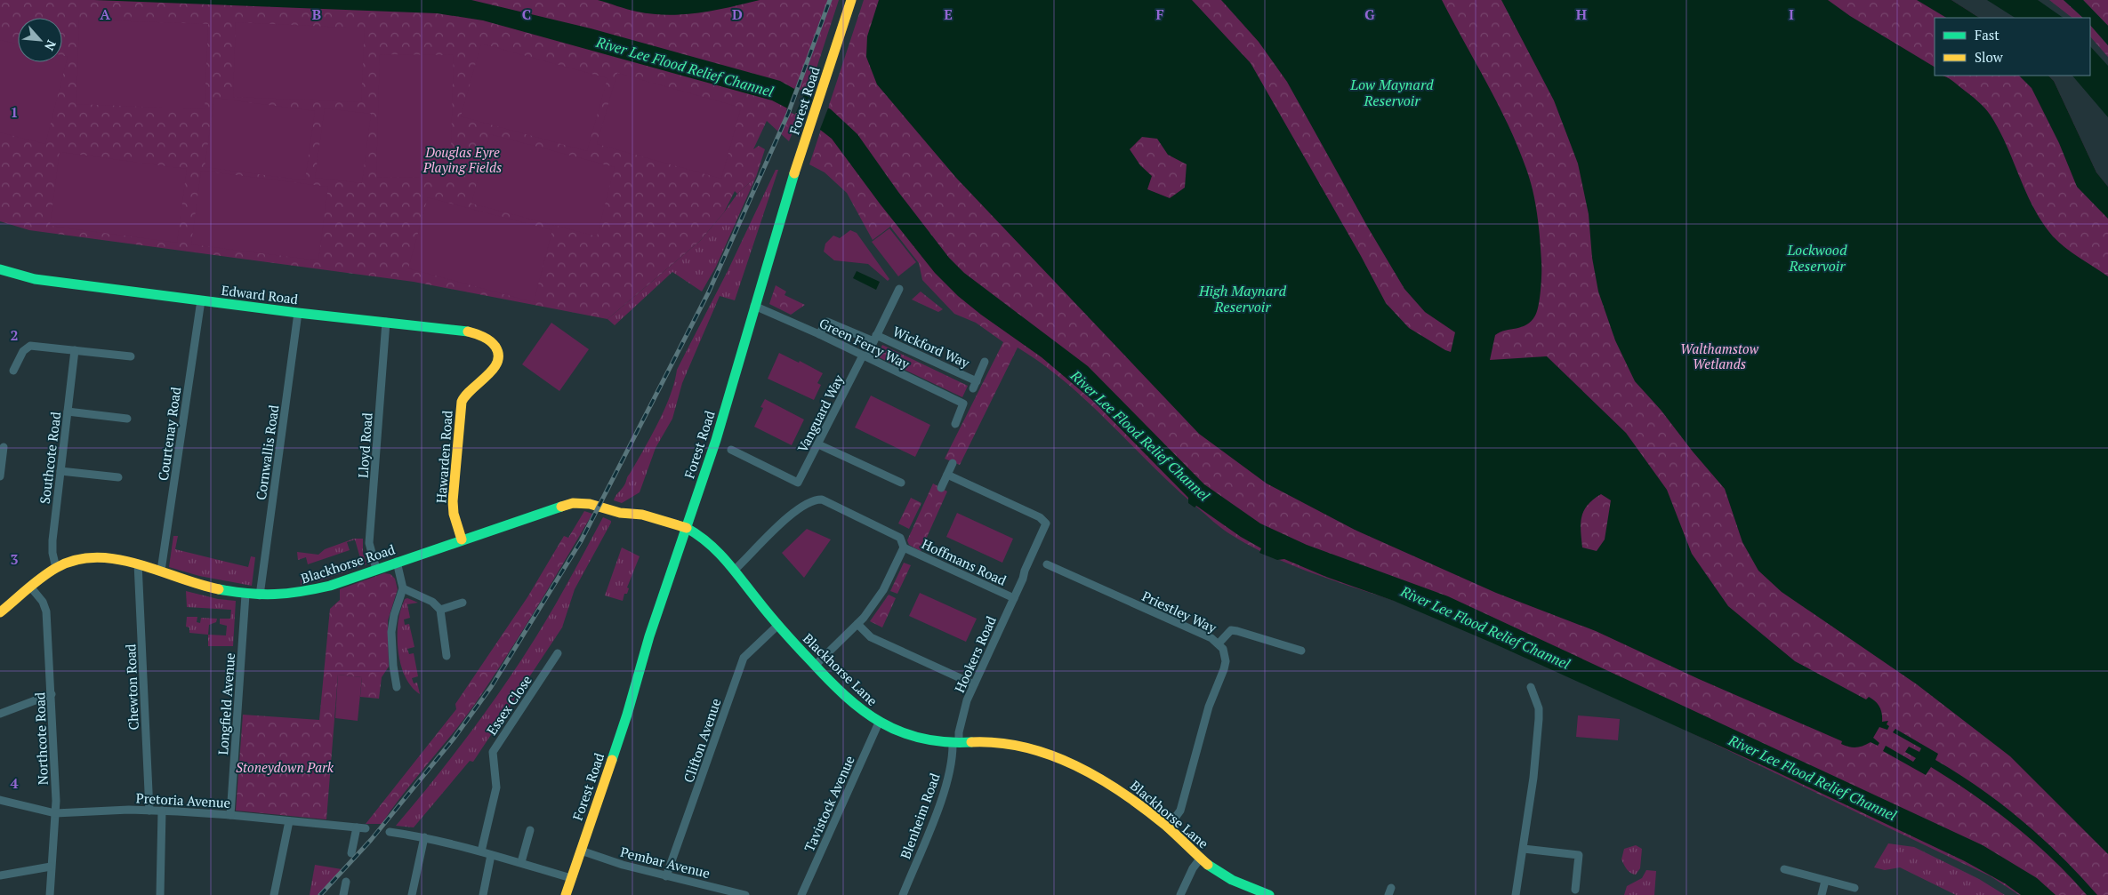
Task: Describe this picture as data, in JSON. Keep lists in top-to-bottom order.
{
  "streets": {
    "main road": [
      "Forest Road",
      "Edward Road",
      "Hawarden Road",
      "Blackhorse Road",
      "Blackhorse Lane"
    ],
    "street": [
      "Green Ferry Way",
      "Wickford Way",
      "Vanguard Way",
      "Courtenay Road",
      "Lloyd Road",
      "Cornwallis Road",
      "Southcote Road",
      "Hoffmans Road",
      "Priestley Way",
      "Hookers Road",
      "Chewton Road",
      "Longfield Avenue",
      "Essex Close",
      "Northcote Road",
      "Clifton Avenue",
      "Pretoria Avenue",
      "Tavistock Avenue",
      "Blenheim Road",
      "Pembar Avenue"
    ]
  },
  "crossings": [
    ["Forest Road", "Green Ferry Way"],
    ["Forest Road", "Blackhorse Road"],
    ["Forest Road", "Blackhorse Lane"],
    ["Forest Road", "Pembar Avenue"],
    ["Edward Road", "Courtenay Road"],
    ["Edward Road", "Lloyd Road"],
    ["Edward Road", "Cornwallis Road"],
    ["Edward Road", "Hawarden Road"],
    ["Green Ferry Way", "Wickford Way"],
    ["Green Ferry Way", "Vanguard Way"],
    ["Wickford Way", "Vanguard Way"],
    ["Courtenay Road", "Blackhorse Road"],
    ["Lloyd Road", "Blackhorse Road"],
    ["Cornwallis Road", "Blackhorse Road"],
    ["Hawarden Road", "Blackhorse Road"],
    ["Southcote Road", "Blackhorse Road"],
    ["Hoffmans Road", "Hookers Road"],
    ["Blackhorse Road", "Blackhorse Lane"],
    ["Blackhorse Road", "Chewton Road"],
    ["Blackhorse Road", "Longfield Avenue"],
    ["Blackhorse Road", "Northcote Road"],
    ["Priestley Way", "Blackhorse Lane"],
    ["Hookers Road", "Blackhorse Lane"],
    ["Hookers Road", "Blenheim Road"],
    ["Blackhorse Lane", "Clifton Avenue"],
    ["Blackhorse Lane", "Tavistock Avenue"],
    ["Blackhorse Lane", "Blenheim Road"],
    ["Chewton Road", "Pretoria Avenue"],
    ["Longfield Avenue", "Pretoria Avenue"],
    ["Northcote Road", "Pretoria Avenue"],
    ["Clifton Avenue", "Pembar Avenue"]
  ],
  "water": [
    "River Lee Flood Relief Channel",
    "Low Maynard Reservoir",
    "Lockwood Reservoir",
    "High Maynard Reservoir"
  ],
  "parks": ["Douglas Eyre Playing Fields", "Walthamstow Wetlands", "Stoneydown Park"],
  "legend": ["Fast", "Slow"],
  "north": "bottom right",
  "grid": {
    "columns": [
      "A",
      "B",
      "C",
      "D",
      "E",
      "F",
      "G",
      "H",
      "I"
    ],
    "rows": [
      "1",
      "2",
      "3",
      "4"
    ]
  }
}
